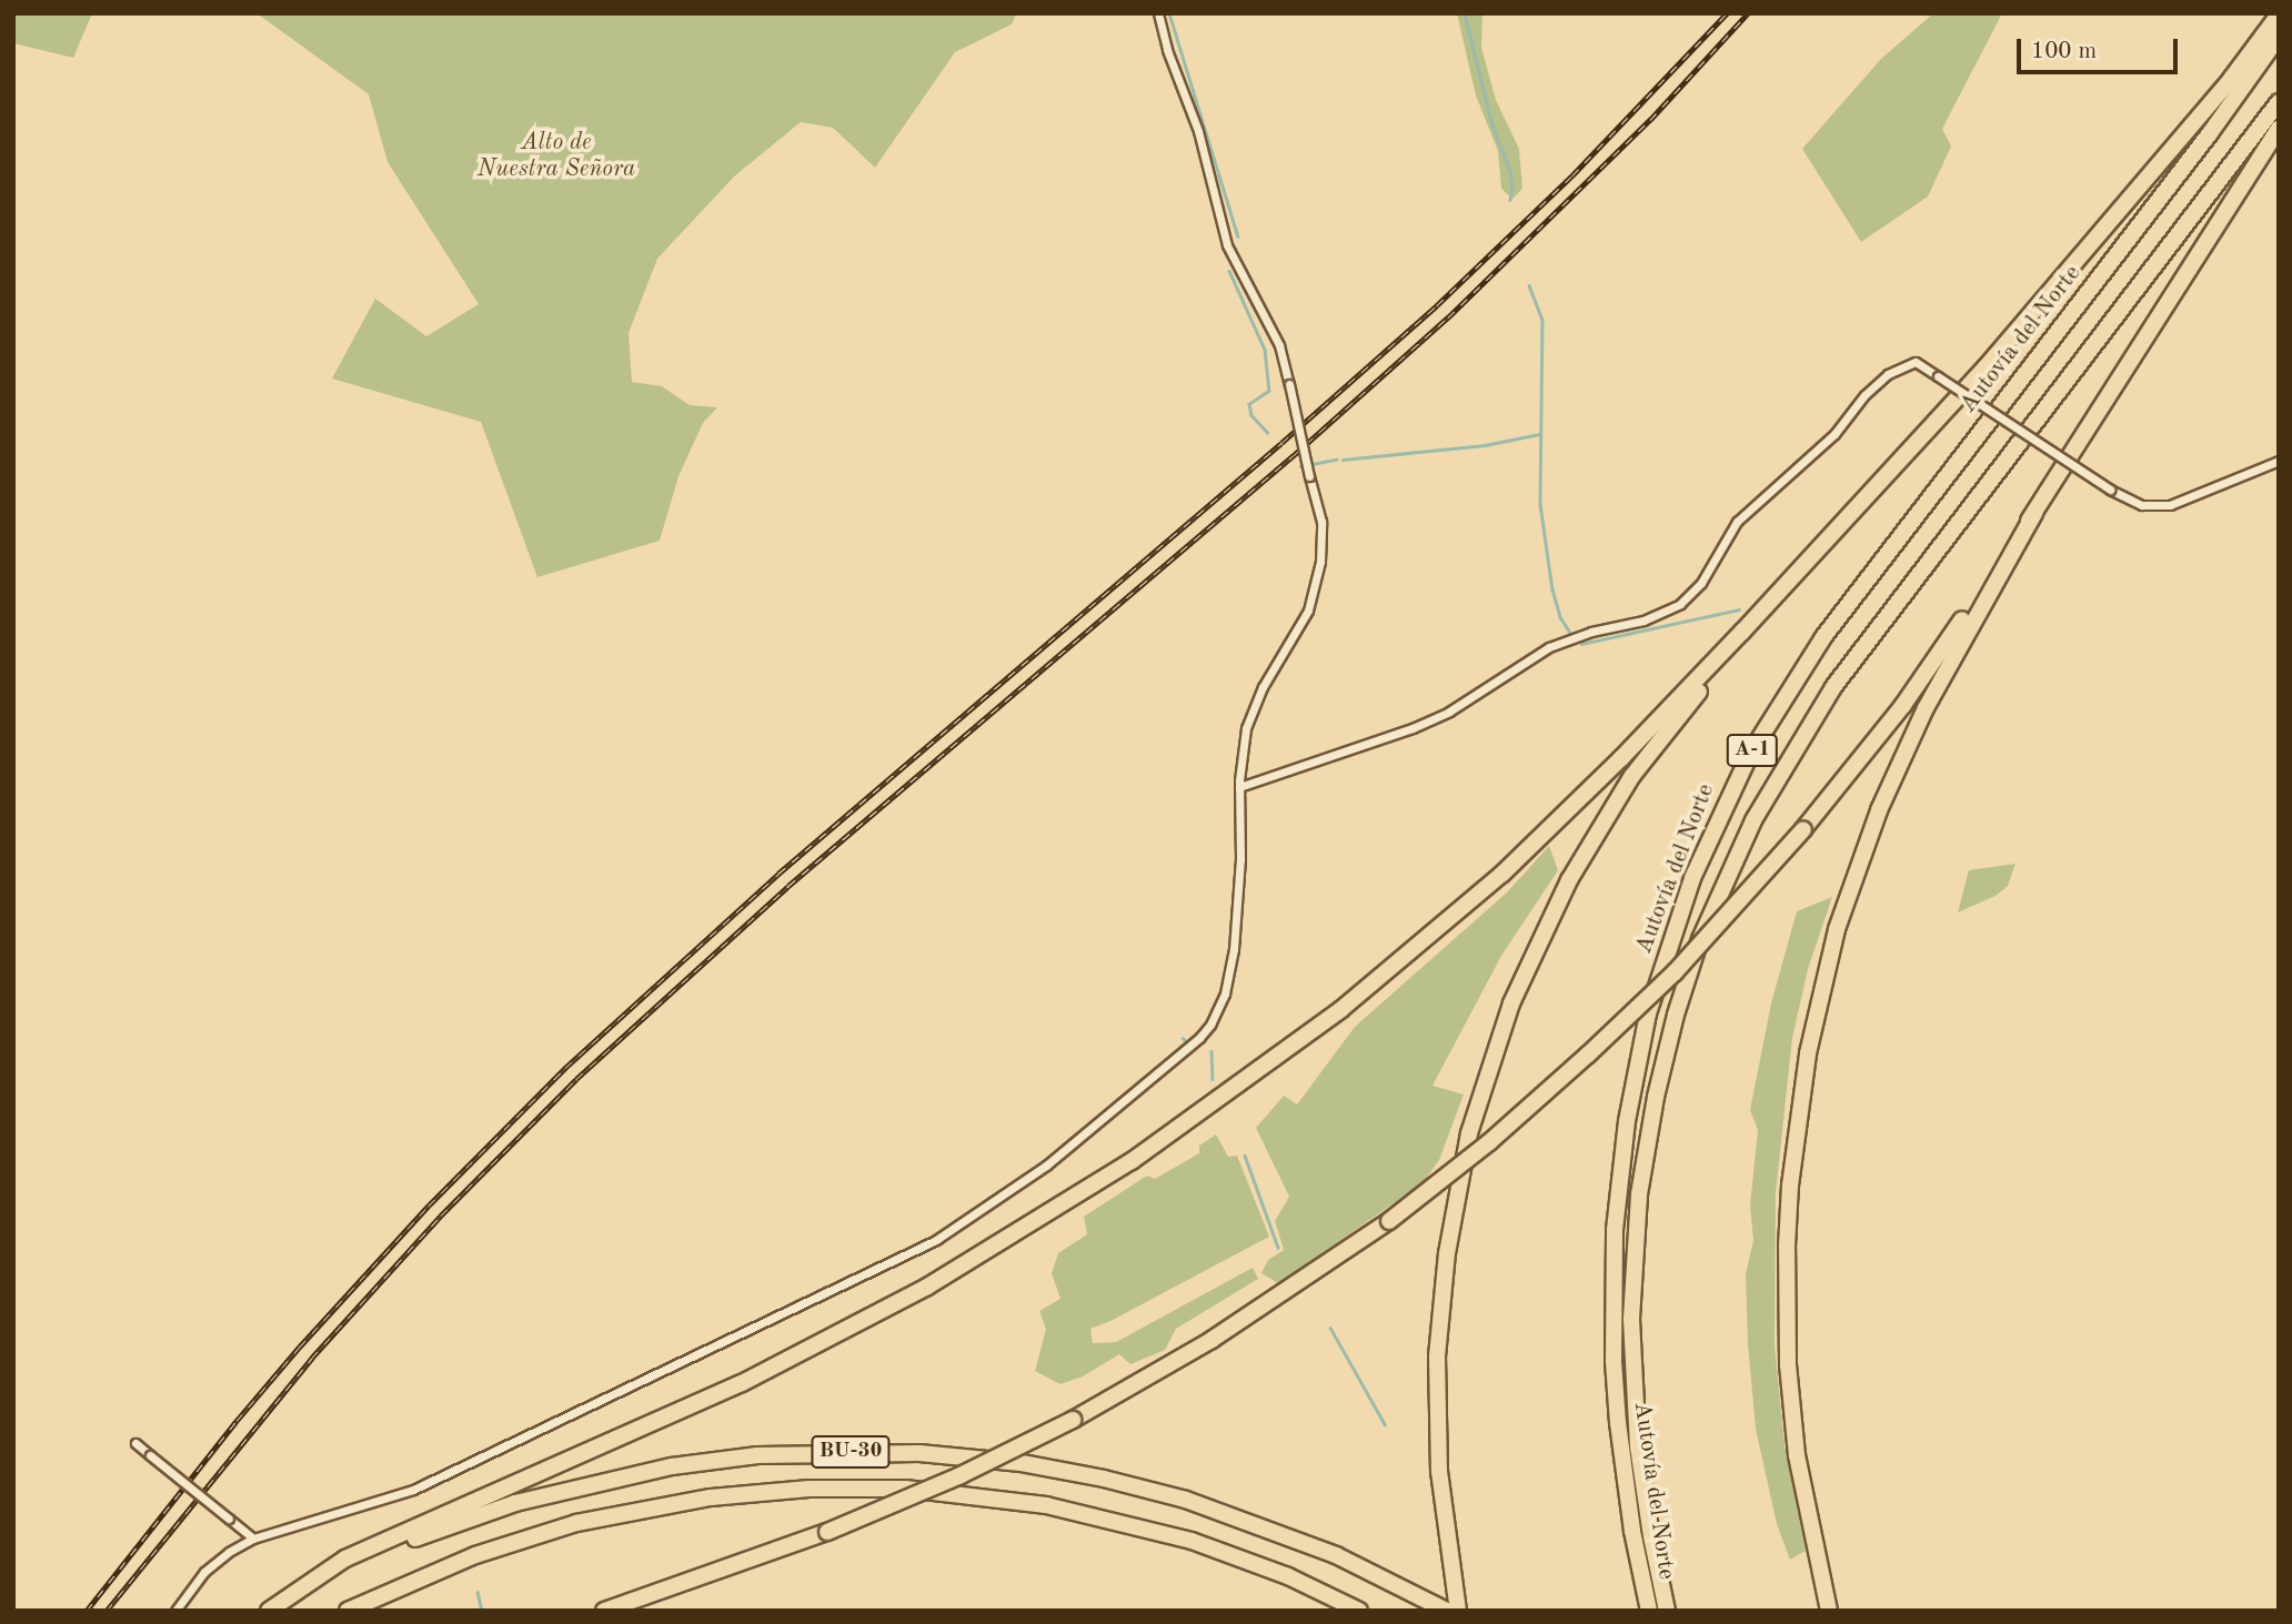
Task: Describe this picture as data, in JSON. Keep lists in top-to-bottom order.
{
  "streets": {
    "highway": ["Autovía del Norte", "A-1", "BU-30"]
  },
  "parks": ["Alto de Nuestra Señora"],
  "scale_bar": "100 m"
}
